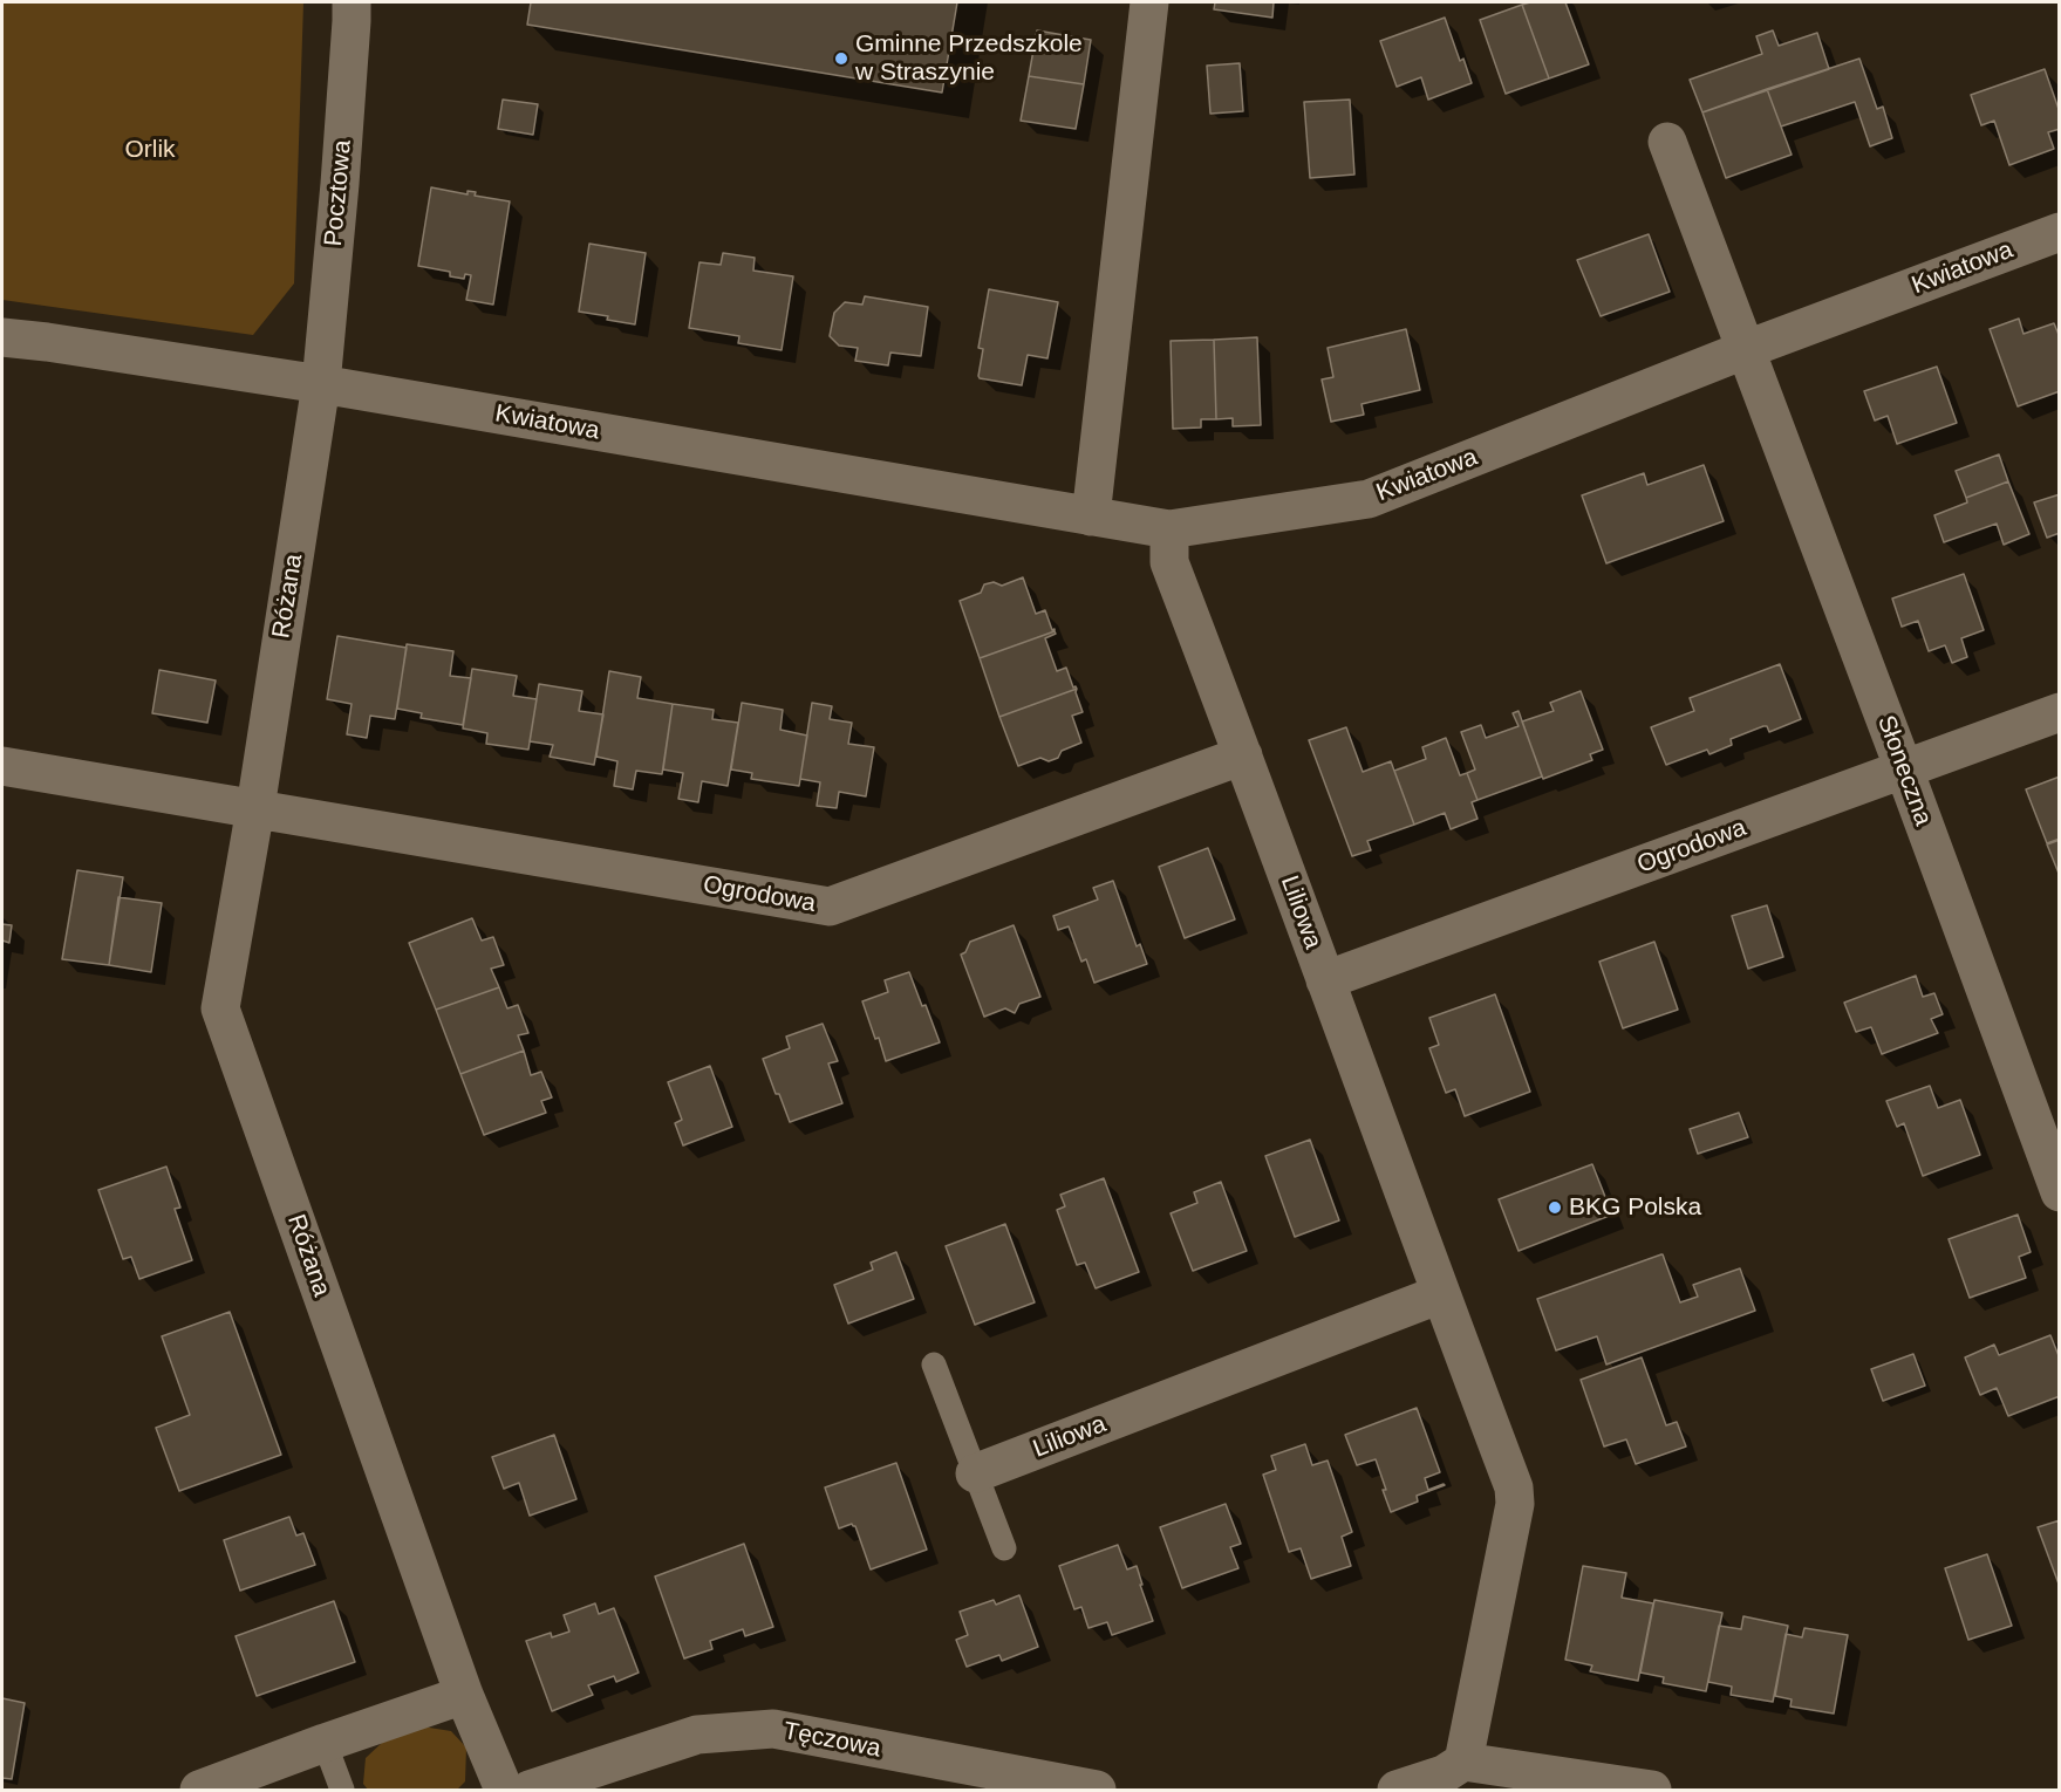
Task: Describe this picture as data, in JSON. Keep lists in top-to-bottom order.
{
  "streets": {
    "street": [
      "Pocztowa",
      "Kwiatowa",
      "Różana",
      "Słoneczna",
      "Ogrodowa",
      "Liliowa",
      "Tęczowa"
    ]
  },
  "crossings": [
    ["Pocztowa", "Kwiatowa"],
    ["Pocztowa", "Różana"],
    ["Kwiatowa", "Różana"],
    ["Kwiatowa", "Słoneczna"],
    ["Kwiatowa", "Liliowa"],
    ["Różana", "Ogrodowa"],
    ["Słoneczna", "Ogrodowa"],
    ["Ogrodowa", "Liliowa"]
  ],
  "parks": ["Orlik"],
  "places": ["Gminne Przedszkole w Straszynie", "BKG Polska"]
}
